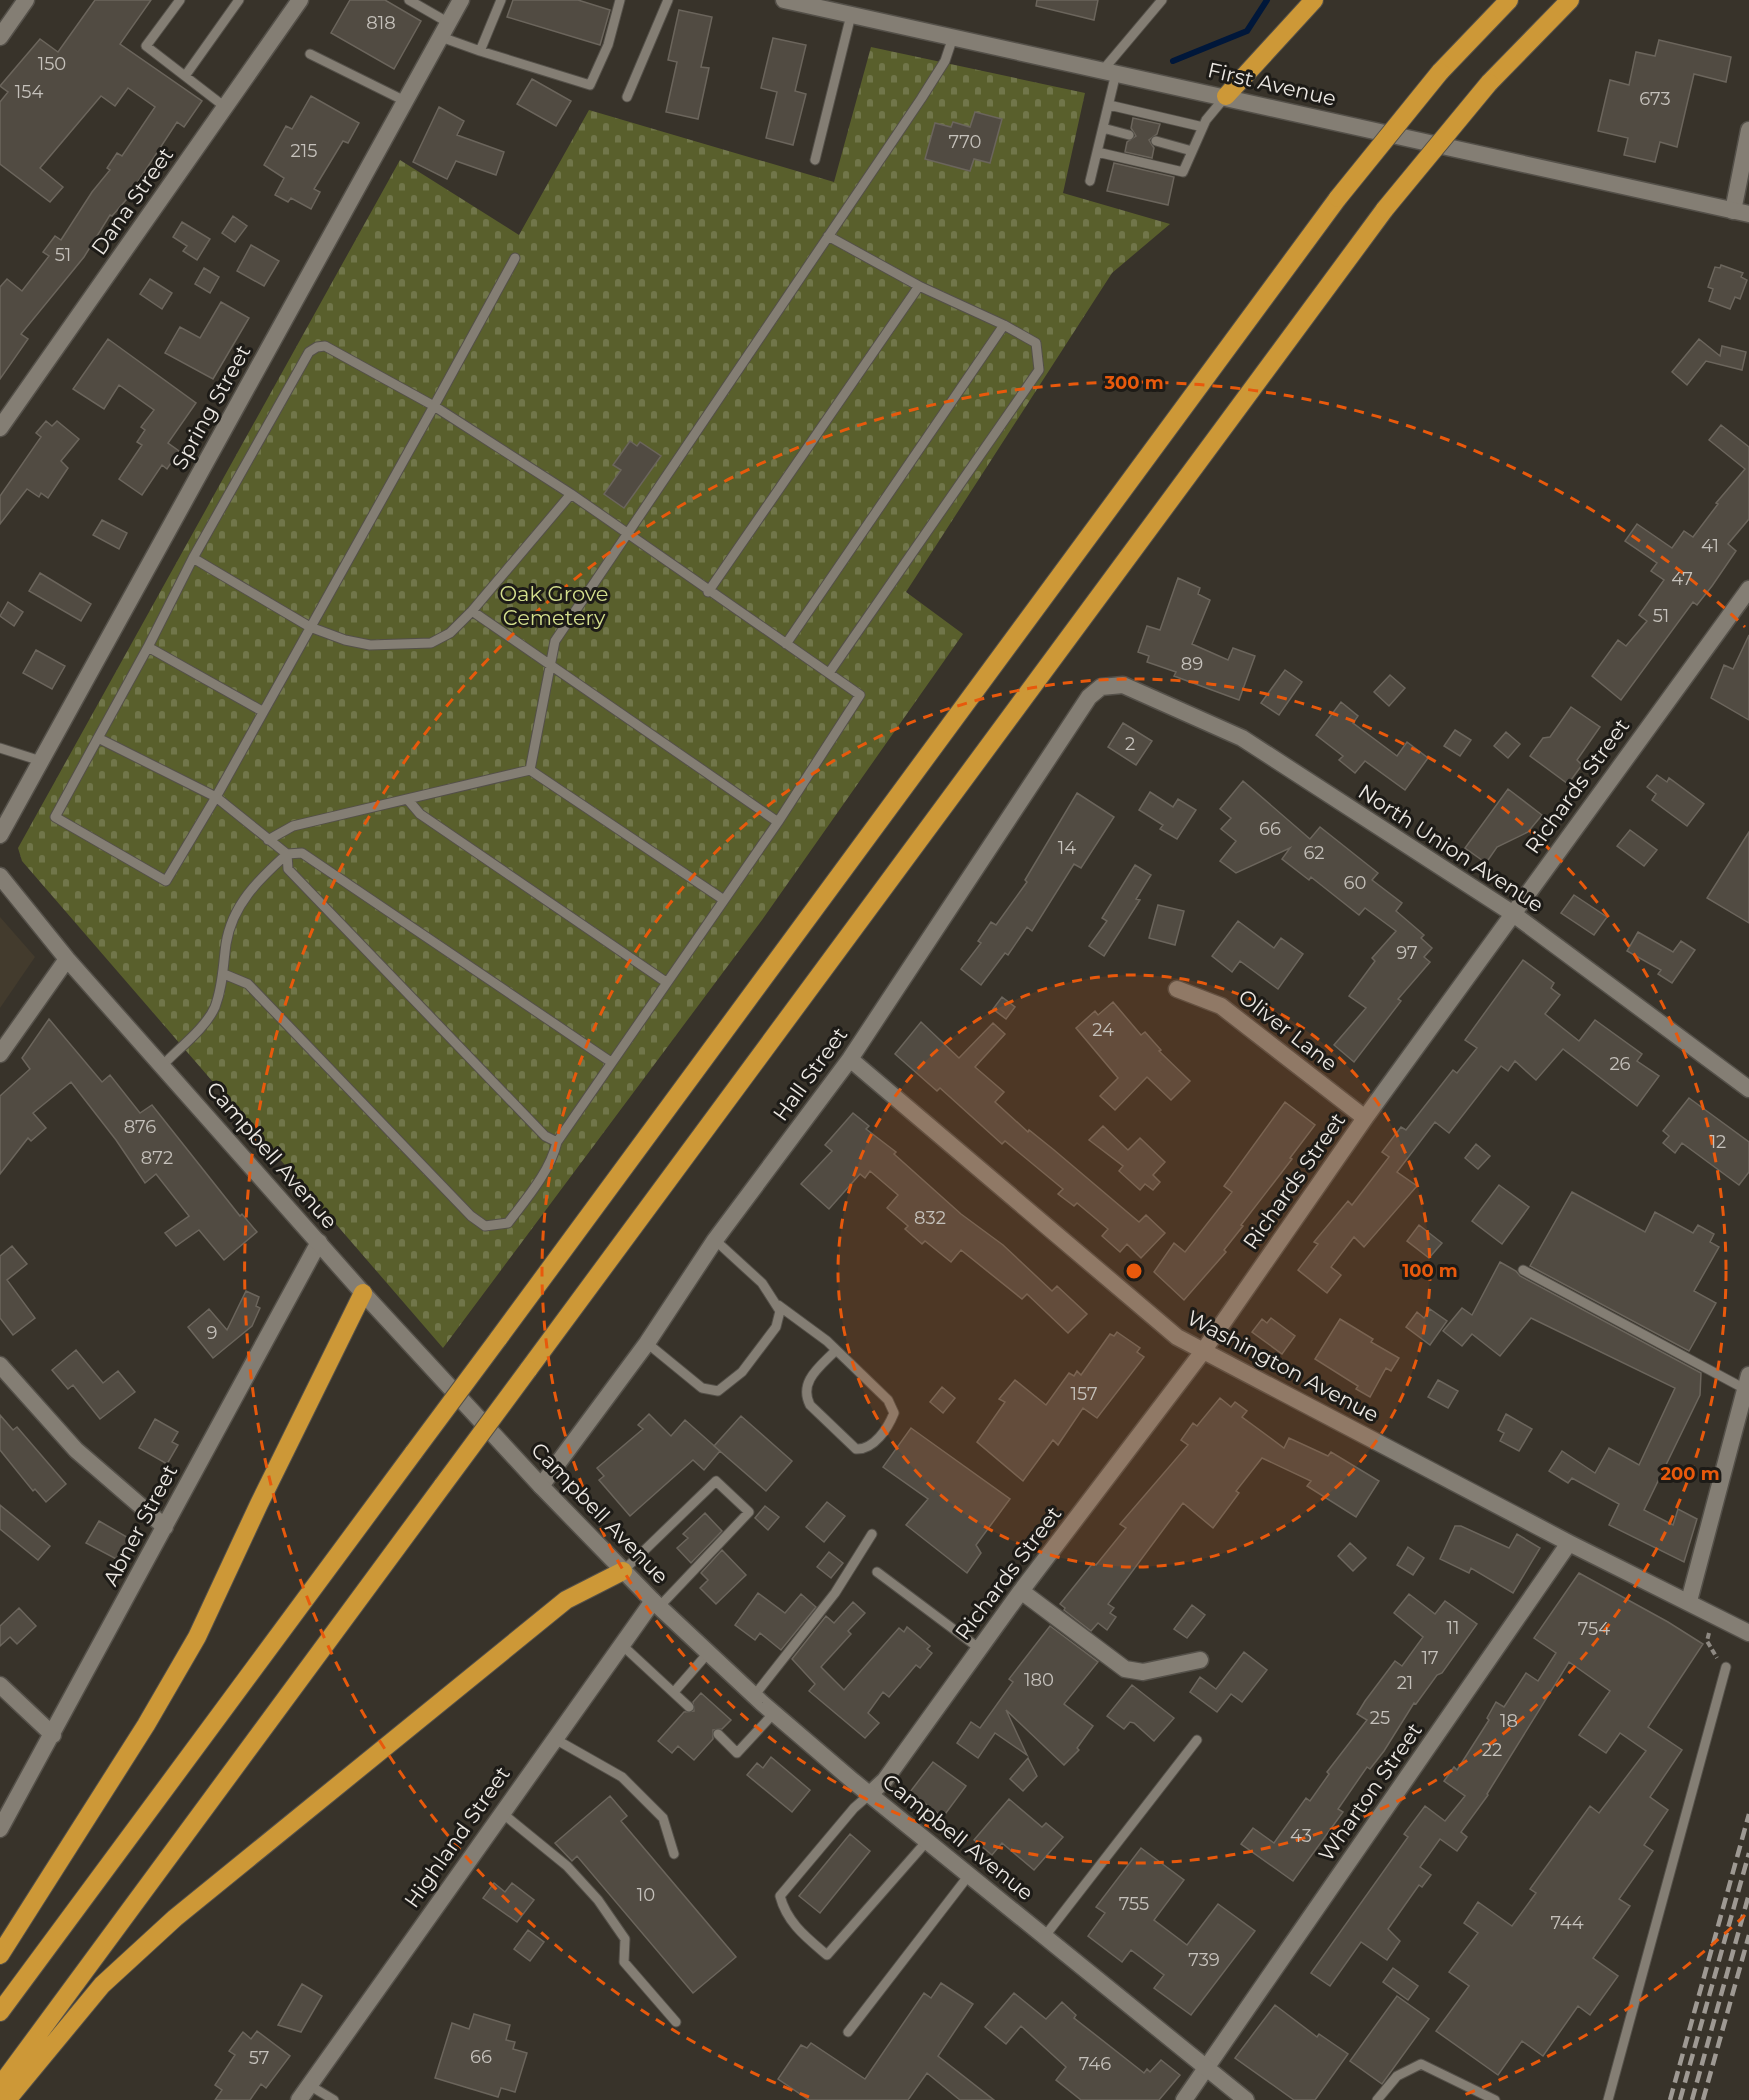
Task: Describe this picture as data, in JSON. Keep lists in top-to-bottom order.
{
  "streets": {
    "street": [
      "First Avenue",
      "Dana Street",
      "Spring Street",
      "Richards Street",
      "North Union Avenue",
      "Oliver Lane",
      "Hall Street",
      "Campbell Avenue",
      "Washington Avenue",
      "Abner Street",
      "Wharton Street",
      "Highland Street"
    ]
  },
  "crossings": [
    ["Richards Street", "North Union Avenue"],
    ["Richards Street", "Oliver Lane"],
    ["Richards Street", "Campbell Avenue"],
    ["Richards Street", "Washington Avenue"],
    ["North Union Avenue", "Hall Street"],
    ["Hall Street", "Campbell Avenue"],
    ["Hall Street", "Washington Avenue"],
    ["Campbell Avenue", "Abner Street"],
    ["Campbell Avenue", "Wharton Street"],
    ["Campbell Avenue", "Highland Street"],
    ["Washington Avenue", "Wharton Street"]
  ],
  "parks": ["Oak Grove Cemetery"],
  "house_numbers": [
    "818",
    "150",
    "154",
    "673",
    "770",
    "215",
    "51",
    "41",
    "47",
    "51",
    "89",
    "2",
    "66",
    "14",
    "62",
    "60",
    "97",
    "24",
    "26",
    "876",
    "12",
    "872",
    "832",
    "9",
    "157",
    "11",
    "754",
    "17",
    "180",
    "21",
    "25",
    "18",
    "22",
    "43",
    "10",
    "755",
    "744",
    "739",
    "66",
    "57",
    "746"
  ],
  "rings": ["300 m", "100 m", "200 m"]
}
